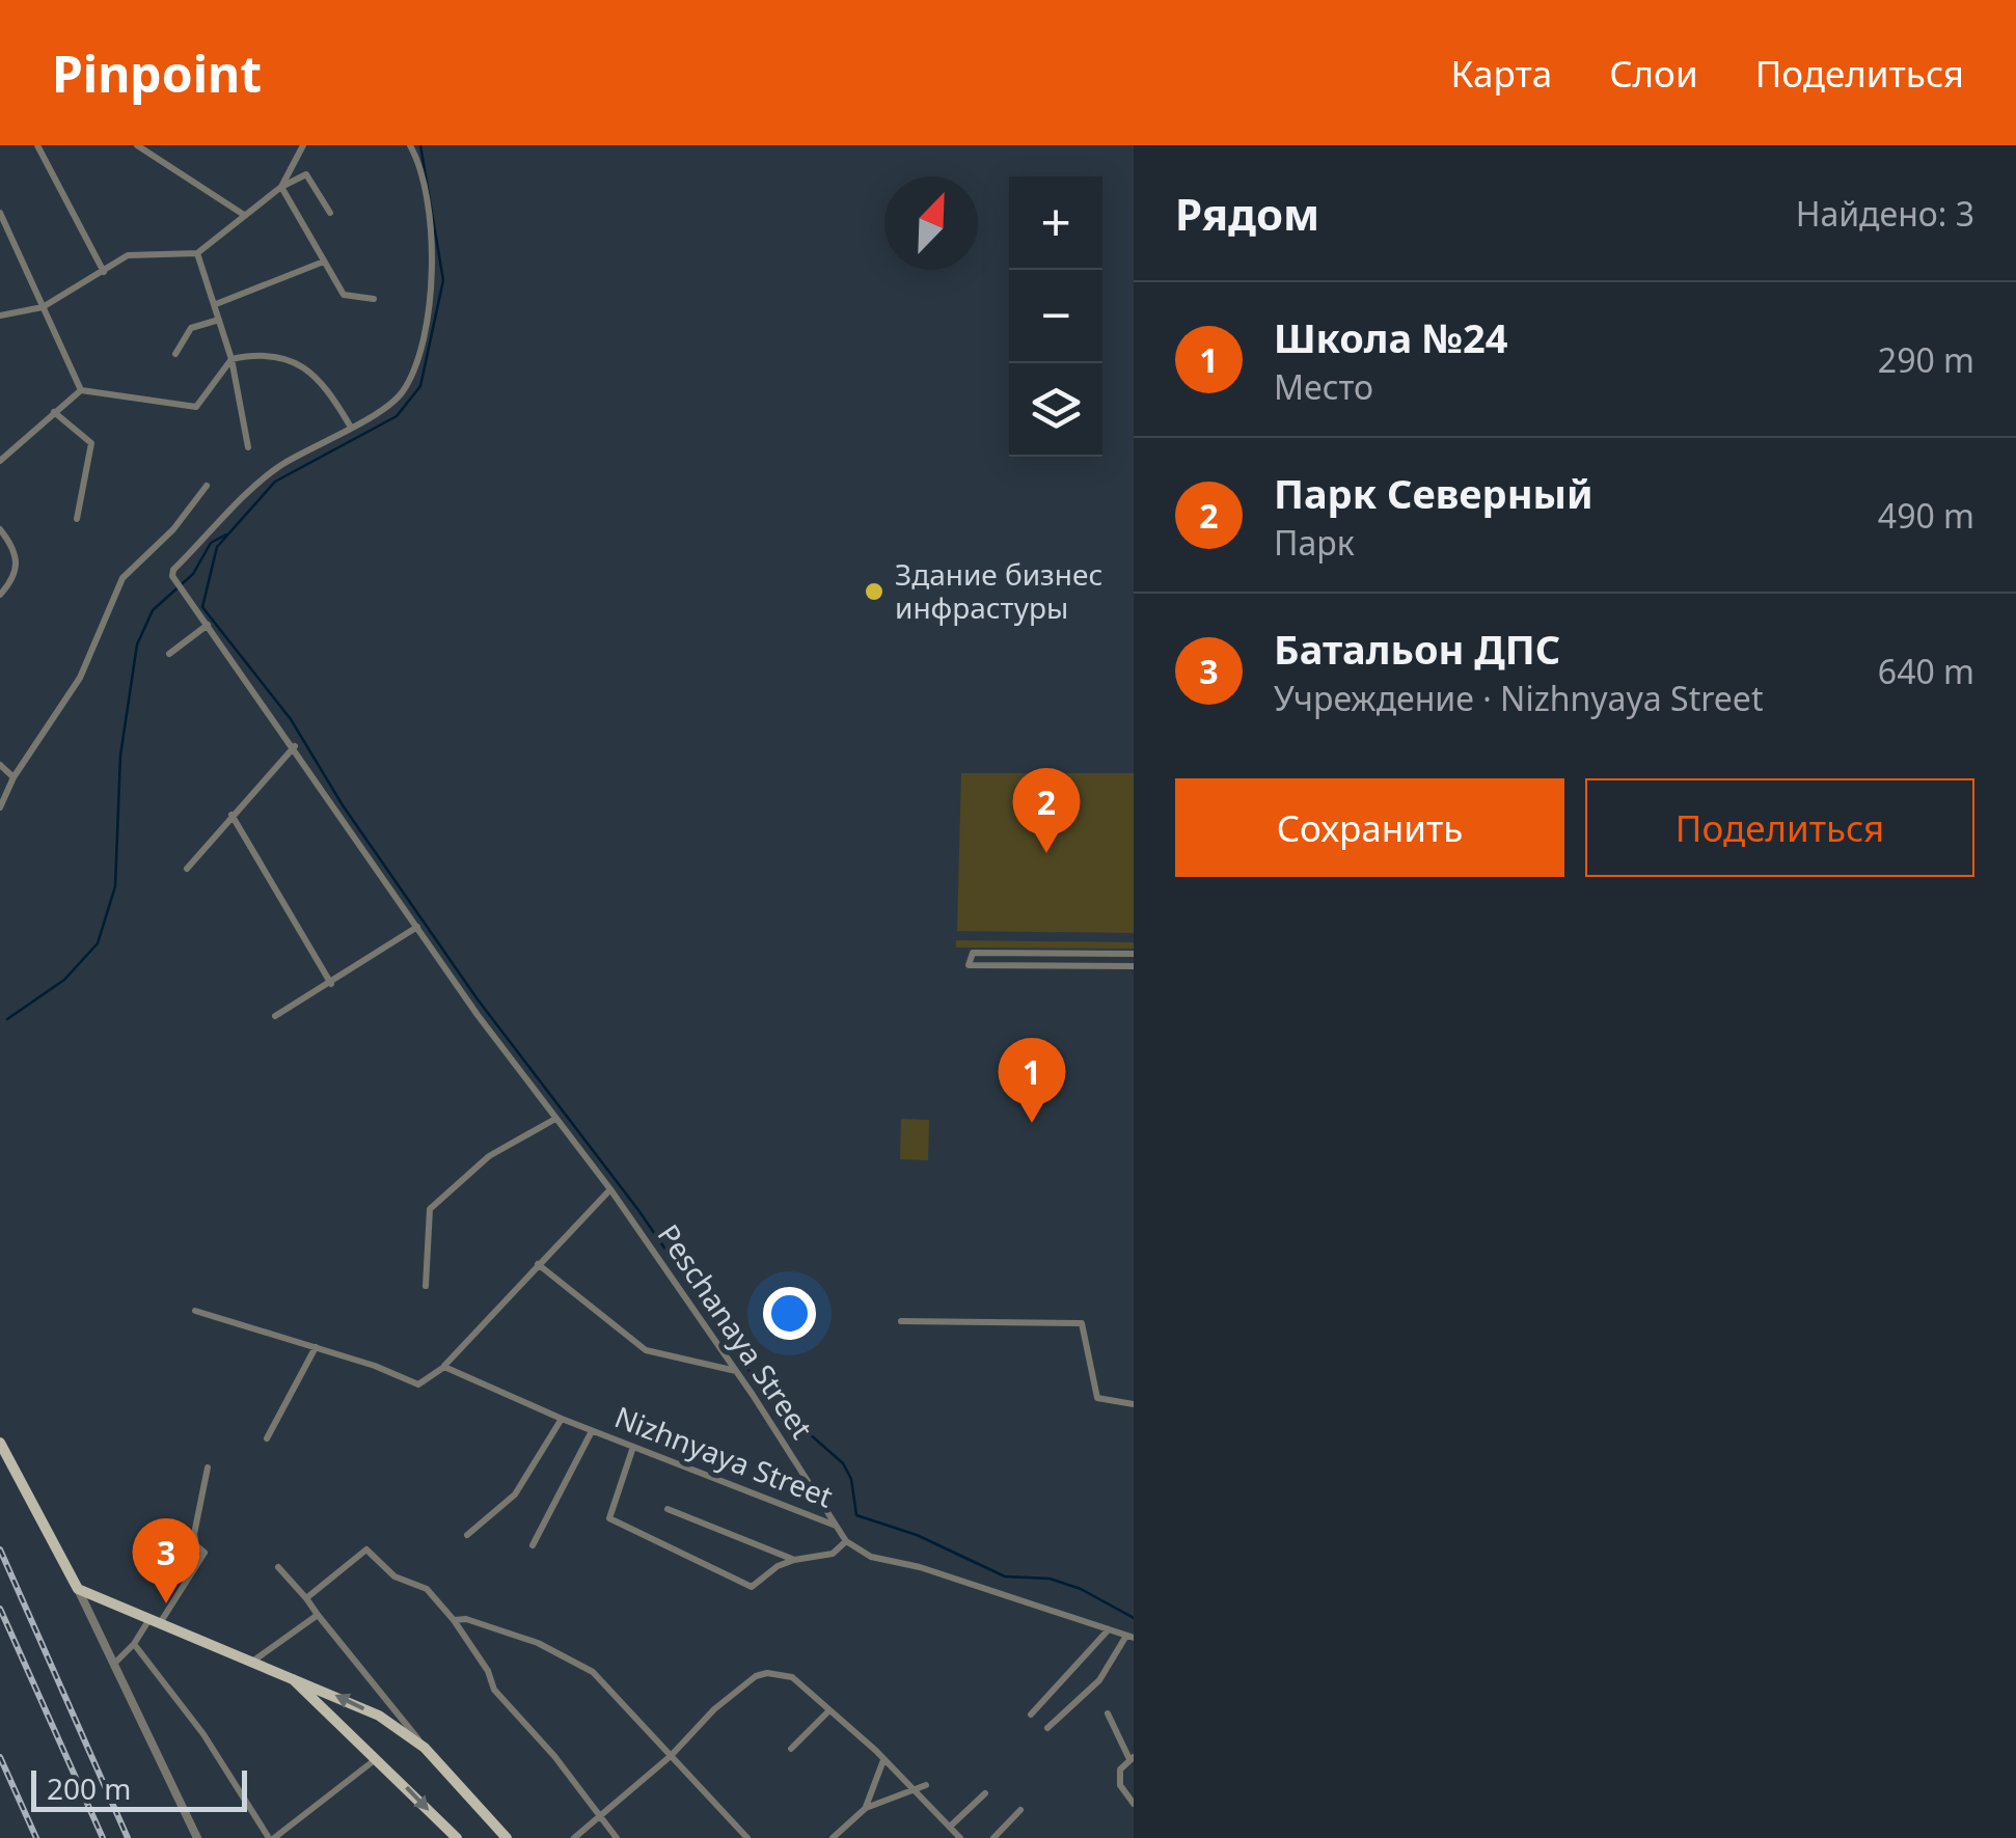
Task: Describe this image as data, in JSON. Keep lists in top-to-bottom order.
{
  "streets": {
    "street": ["Peschanaya Street", "Nizhnyaya Street"]
  },
  "crossings": [
    ["Peschanaya Street", "Nizhnyaya Street"]
  ],
  "places": ["Здание бизнес инфрастуры"],
  "scale_bar": "200 m",
  "north": "top right",
  "page": {
    "header": "Pinpoint",
    "nav": ["Карта", "Слои", "Поделиться"],
    "heading": ["Рядом", "Найдено: 3"],
    "map_buttons": ["+", "−"],
    "list": [
      {
        "mark": "1",
        "name": "Школа №24",
        "note": "Место",
        "value": "290 m"
      },
      {
        "mark": "2",
        "name": "Парк Северный",
        "note": "Парк",
        "value": "490 m"
      },
      {
        "mark": "3",
        "name": "Батальон ДПС",
        "note": "Учреждение · Nizhnyaya Street",
        "value": "640 m"
      }
    ],
    "buttons": ["Сохранить", "Поделиться"],
    "pins": ["2", "1", "3"],
    "scale": "200 m"
  }
}
